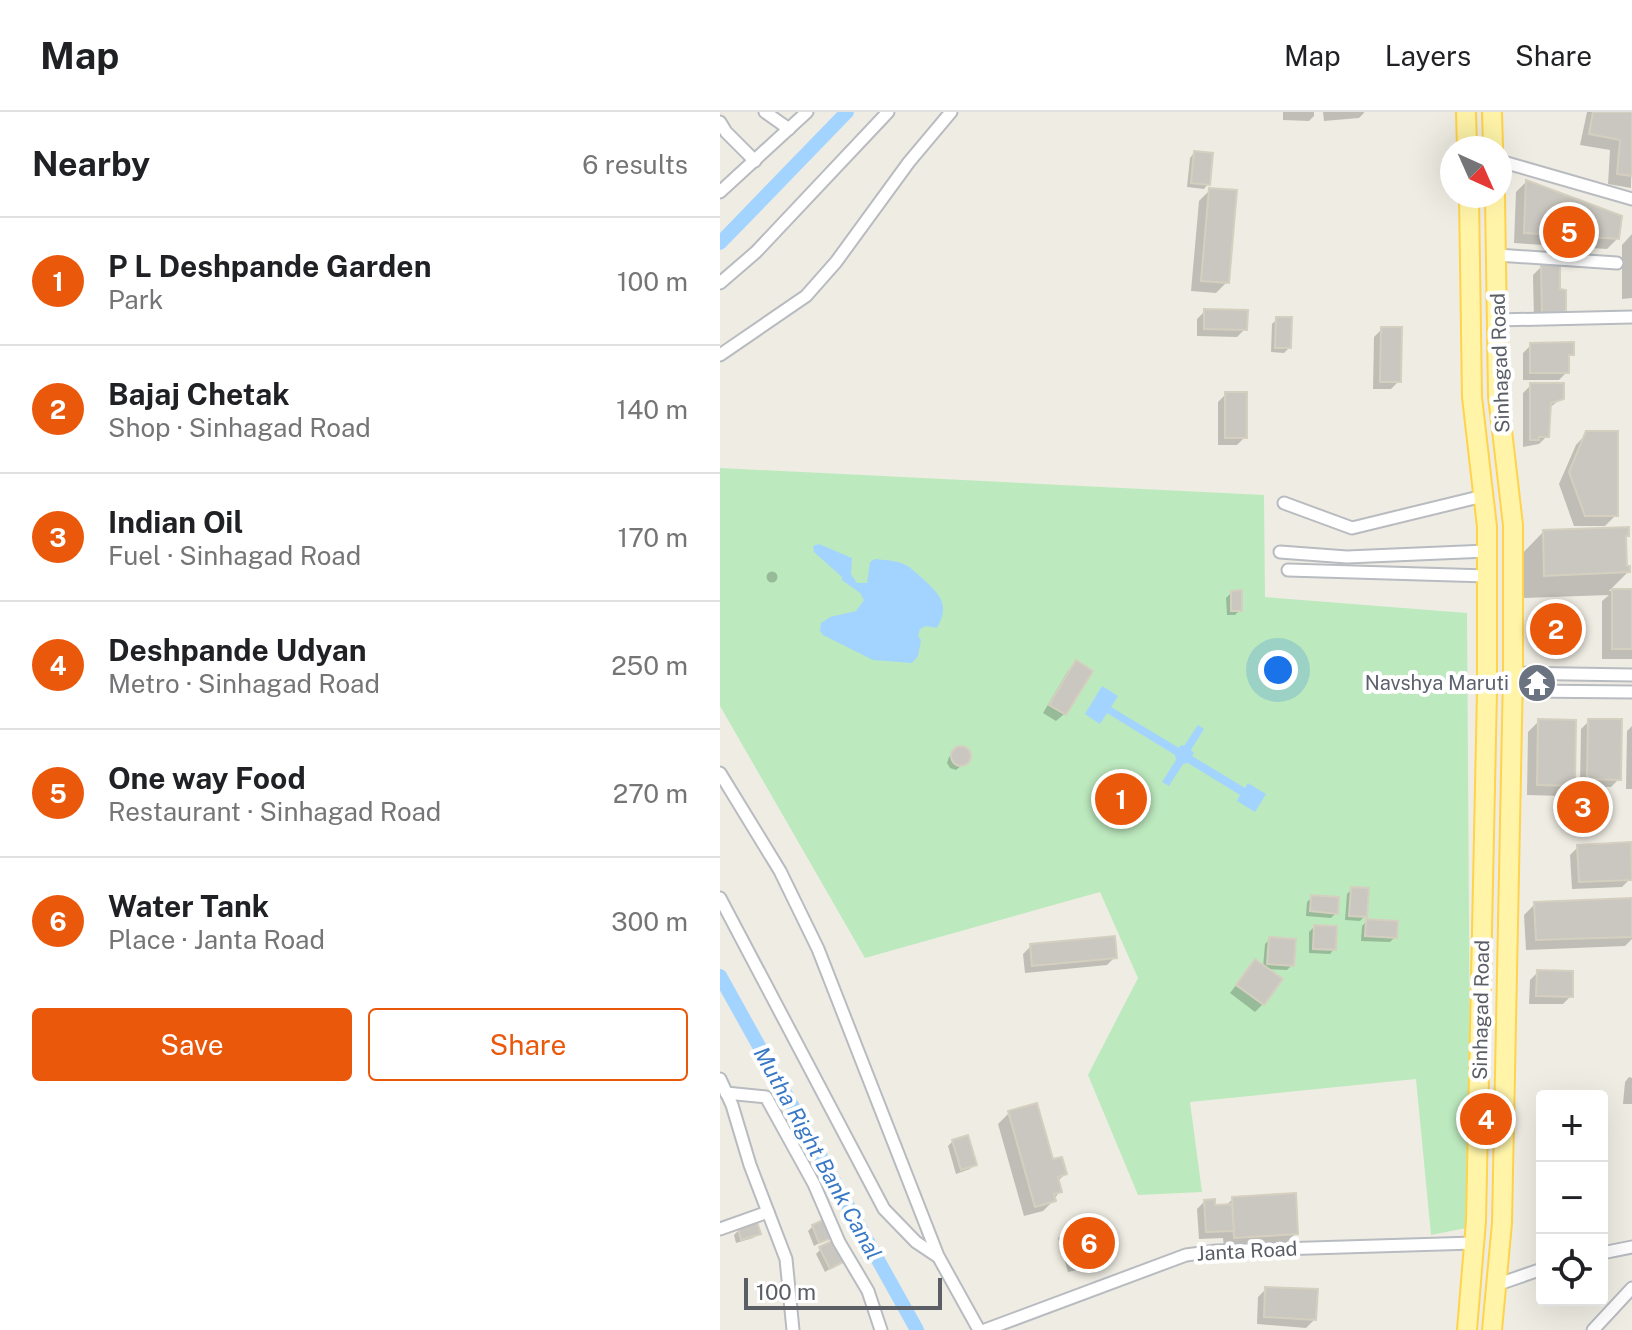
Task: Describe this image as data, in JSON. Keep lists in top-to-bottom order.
{
  "streets": {
    "main road": ["Sinhagad Road"],
    "street": ["Janta Road"]
  },
  "crossings": [
    ["Sinhagad Road", "Janta Road"]
  ],
  "water": ["Mutha Right Bank Canal"],
  "places": {
    "temple": ["Navshya Maruti"]
  },
  "scale_bar": "100 m",
  "north": "bottom right",
  "page": {
    "header": "Map",
    "nav": ["Map", "Layers", "Share"],
    "heading": ["Nearby", "6 results"],
    "pins": [
      "5",
      "2",
      "1",
      "3",
      "4",
      "6"
    ],
    "list": [
      {
        "mark": "1",
        "name": "P L Deshpande Garden",
        "note": "Park",
        "value": "100 m"
      },
      {
        "mark": "2",
        "name": "Bajaj Chetak",
        "note": "Shop · Sinhagad Road",
        "value": "140 m"
      },
      {
        "mark": "3",
        "name": "Indian Oil",
        "note": "Fuel · Sinhagad Road",
        "value": "170 m"
      },
      {
        "mark": "4",
        "name": "Deshpande Udyan",
        "note": "Metro · Sinhagad Road",
        "value": "250 m"
      },
      {
        "mark": "5",
        "name": "One way Food",
        "note": "Restaurant · Sinhagad Road",
        "value": "270 m"
      },
      {
        "mark": "6",
        "name": "Water Tank",
        "note": "Place · Janta Road",
        "value": "300 m"
      }
    ],
    "buttons": ["Save", "Share"],
    "map_buttons": ["+", "−"],
    "scale": "100 m"
  }
}
